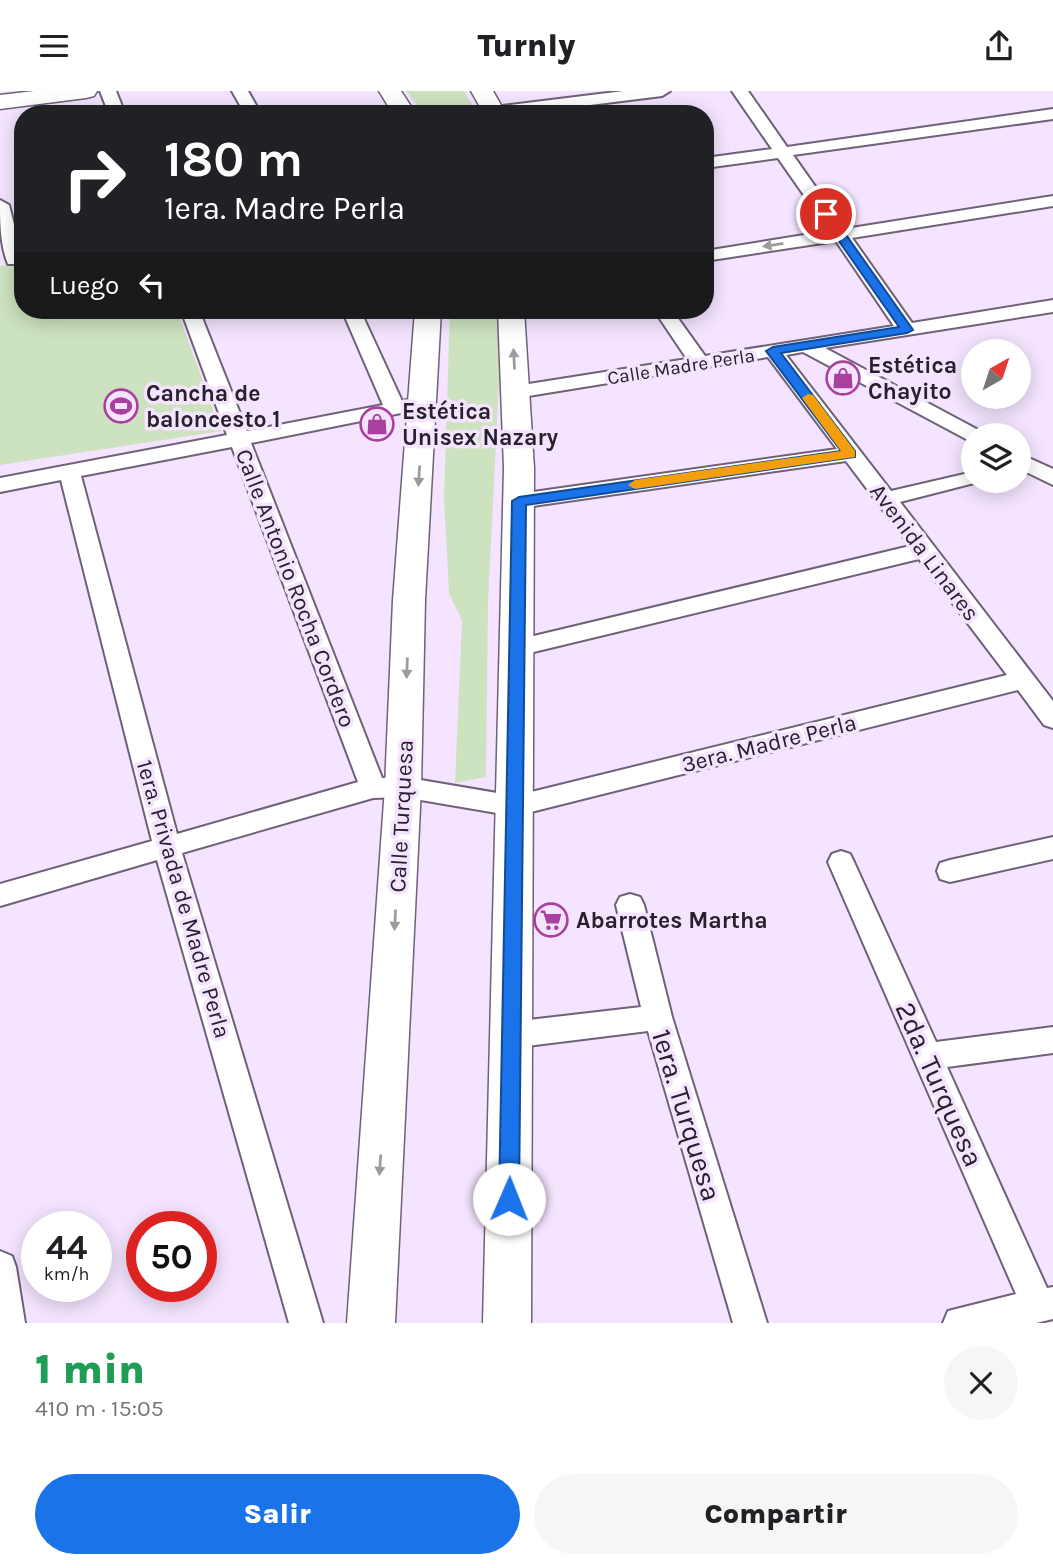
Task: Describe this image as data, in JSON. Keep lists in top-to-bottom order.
{
  "streets": {
    "main road": ["Calle Turquesa"],
    "street": [
      "Calle Madre Perla",
      "Avenida Linares",
      "Calle Antonio Rocha Cordero",
      "3era. Madre Perla",
      "1era. Privada de Madre Perla",
      "2da. Turquesa",
      "1era. Turquesa"
    ]
  },
  "crossings": [
    ["Calle Madre Perla", "Avenida Linares"],
    ["Avenida Linares", "3era. Madre Perla"],
    ["Calle Antonio Rocha Cordero", "Calle Turquesa"]
  ],
  "places": {
    "shop": ["Estética Chayito", "Estética Unisex Nazary"],
    "sports": ["Cancha de baloncesto 1"],
    "supermarket": ["Abarrotes Martha"]
  },
  "north": "top right",
  "page": {
    "header": "Turnly",
    "turn": ["180 m", "1era. Madre Perla"],
    "then": "Luego",
    "speed": "44 km/h",
    "limit": "50",
    "heading": ["1 min", "410 m · 15:05"],
    "buttons": ["Salir", "Compartir"]
  }
}
